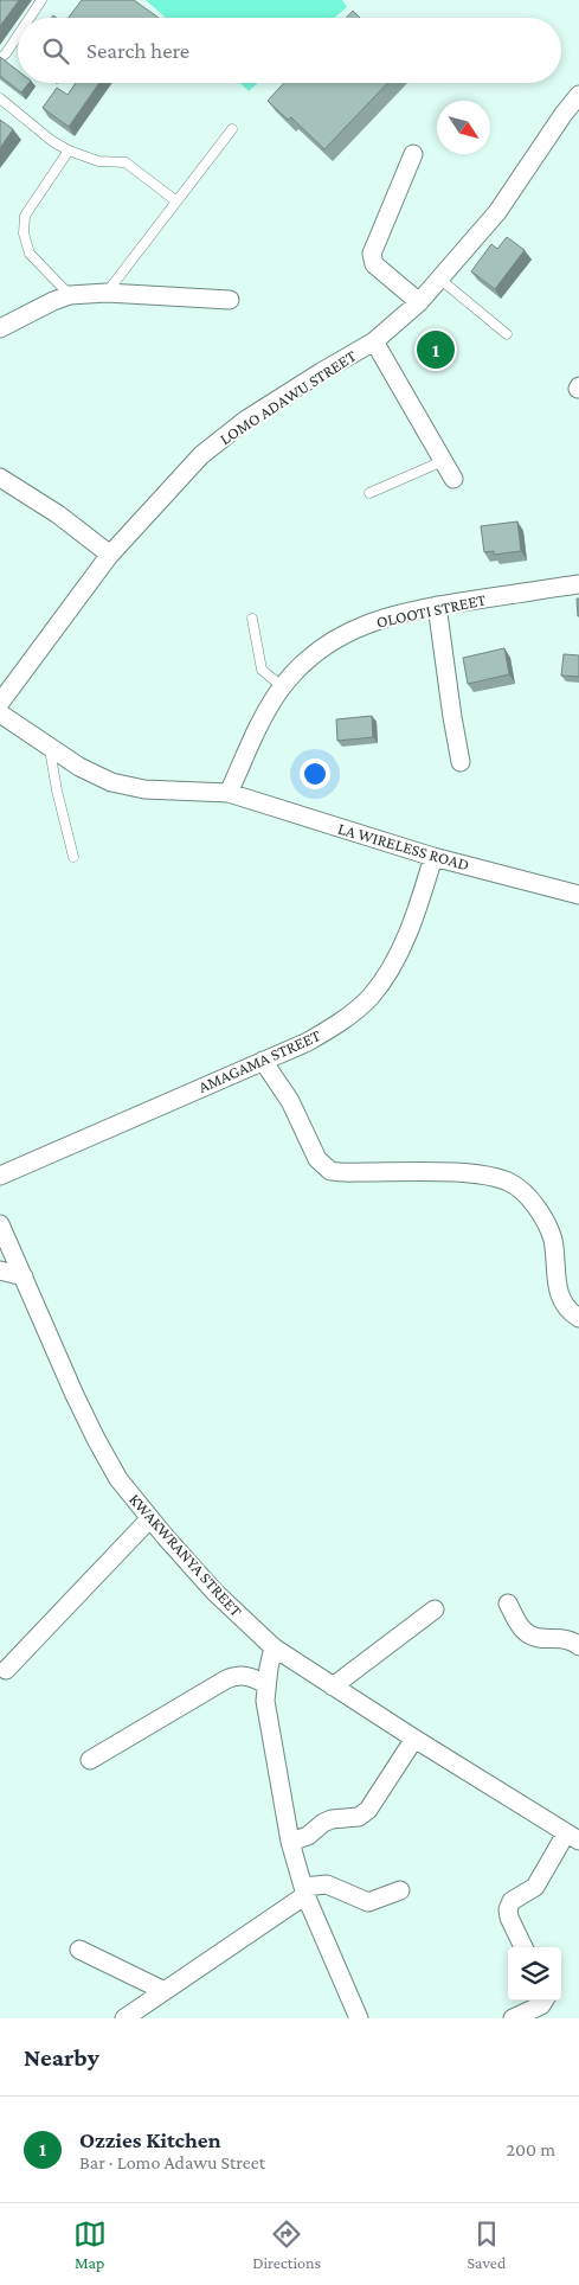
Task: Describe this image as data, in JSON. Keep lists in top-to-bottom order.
{
  "streets": {
    "street": [
      "LOMO ADAWU STREET",
      "OLOOTI STREET",
      "LA WIRELESS ROAD",
      "AMAGAMA STREET",
      "KWAKWRANYA STREET"
    ]
  },
  "crossings": [
    ["OLOOTI STREET", "LA WIRELESS ROAD"],
    ["LA WIRELESS ROAD", "AMAGAMA STREET"]
  ],
  "north": "bottom right",
  "page": {
    "search": "Search here",
    "pins": "1",
    "heading": "Nearby",
    "list": [
      {
        "mark": "1",
        "name": "Ozzies Kitchen",
        "note": "Bar · Lomo Adawu Street",
        "value": "200 m"
      }
    ],
    "nav": ["Map", "Directions", "Saved"]
  }
}
